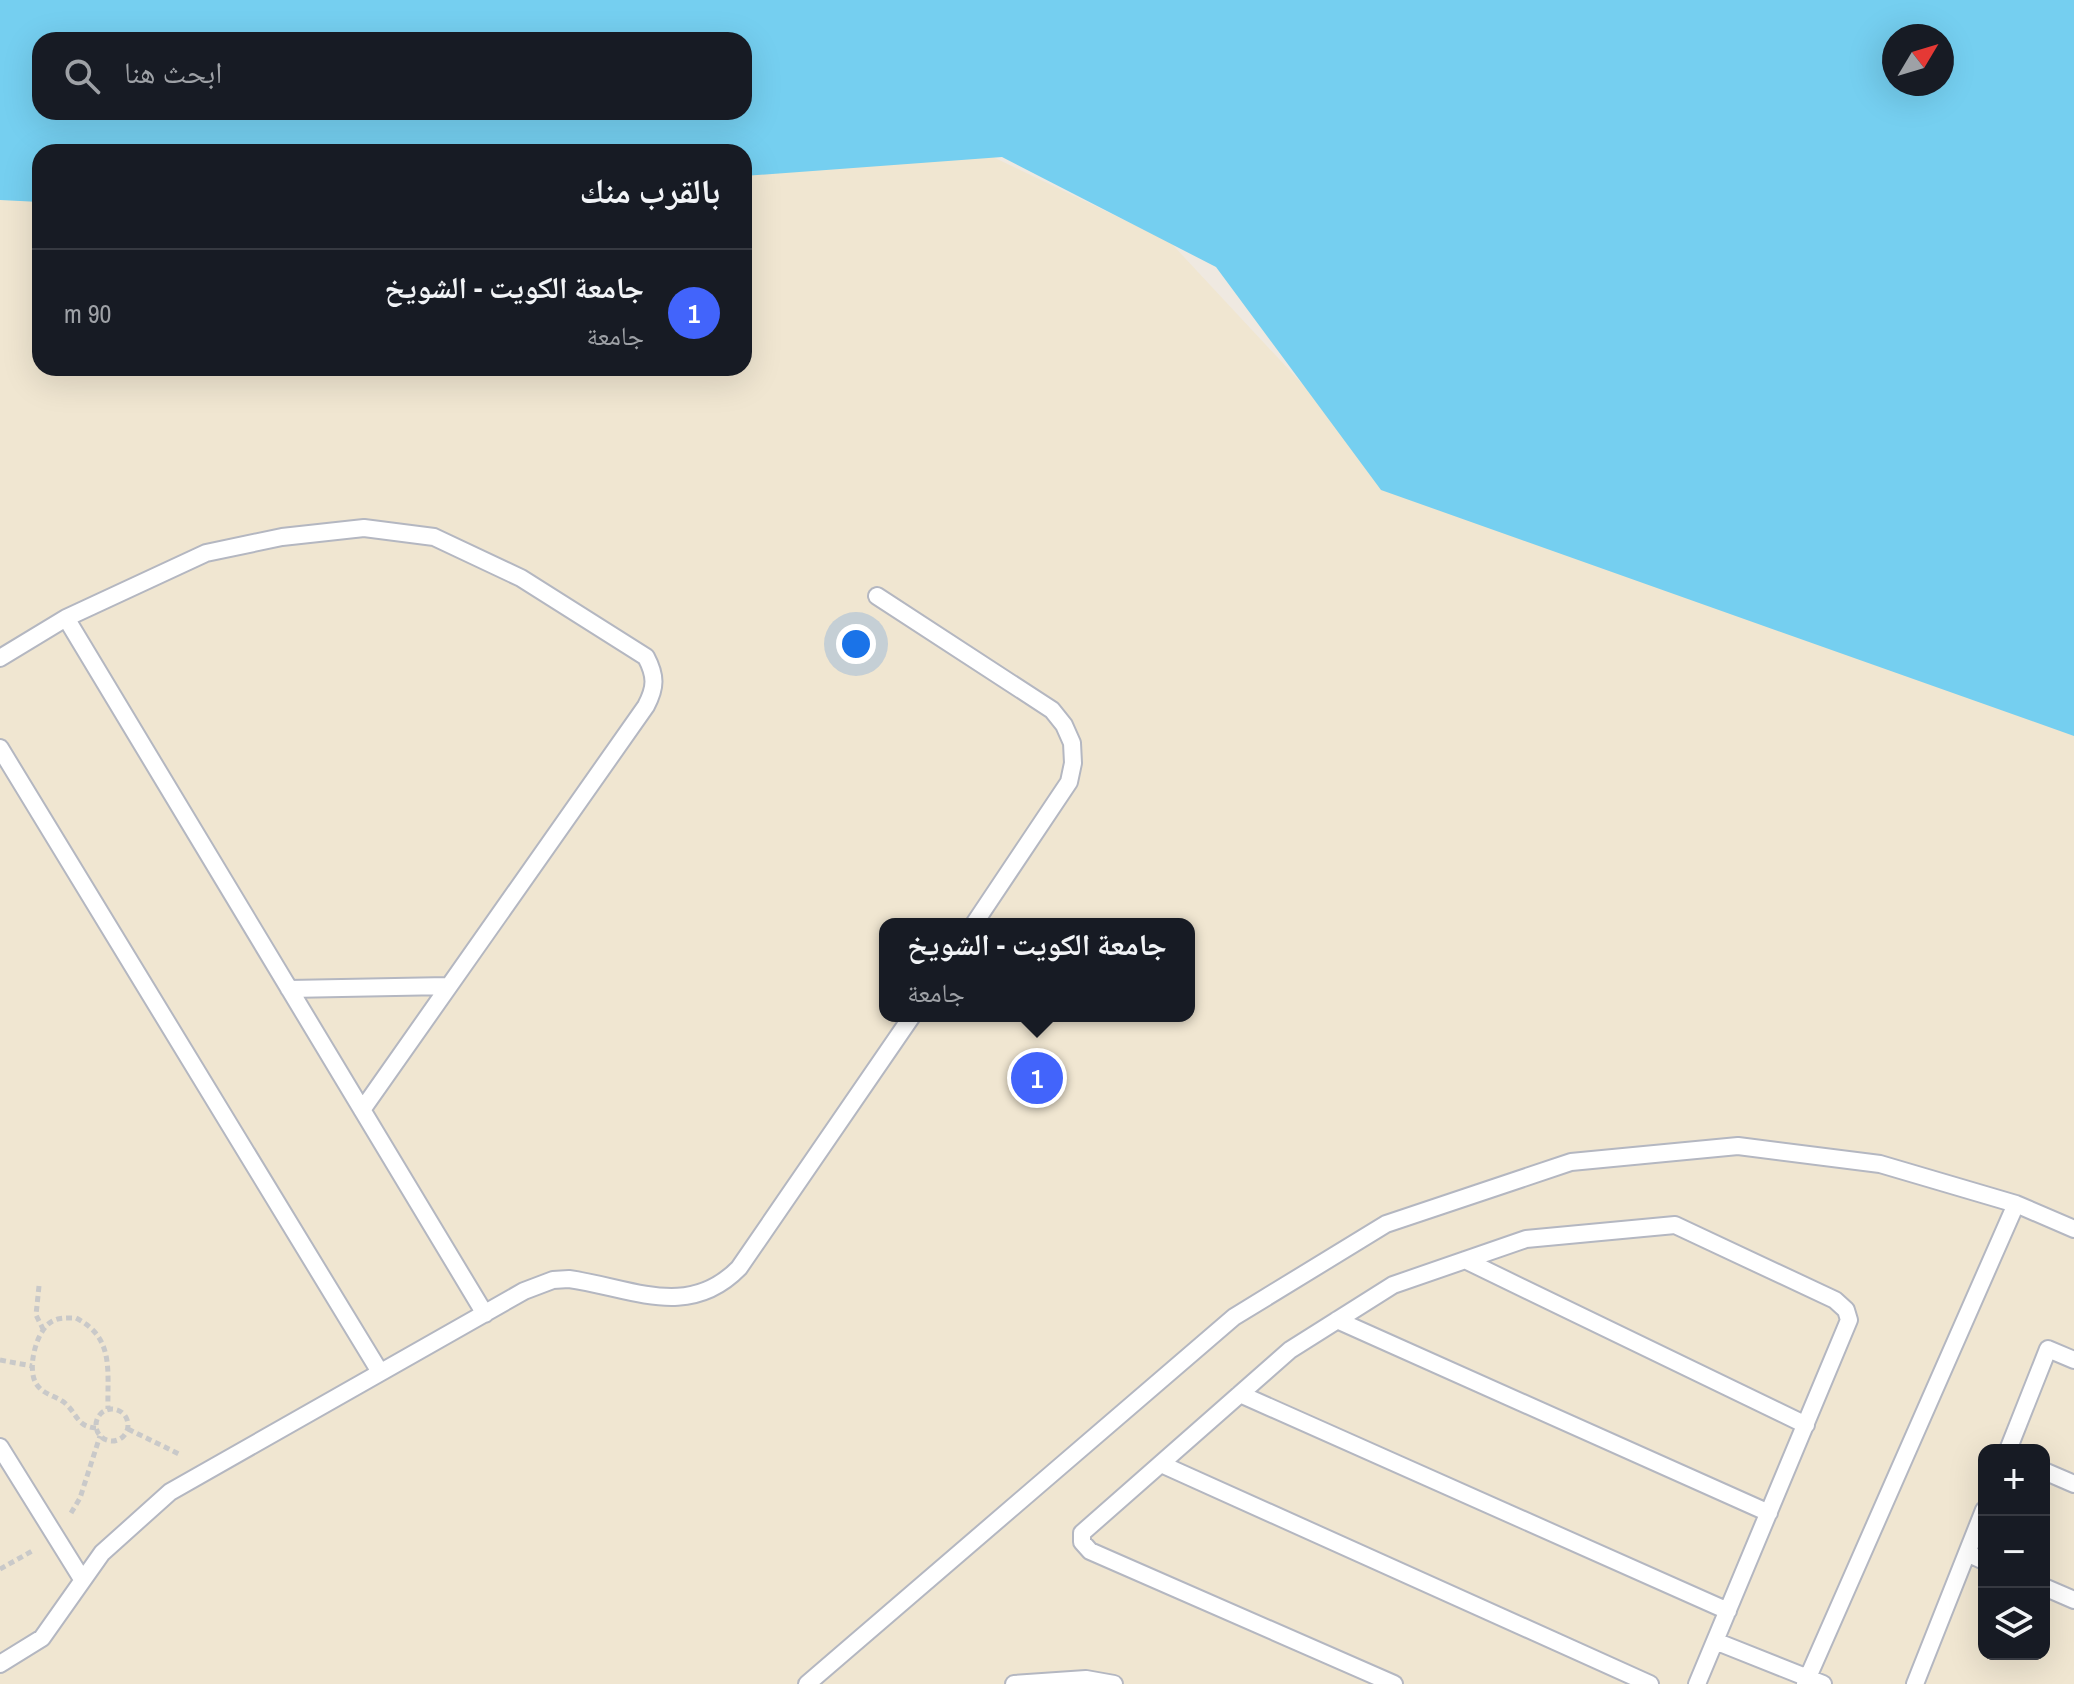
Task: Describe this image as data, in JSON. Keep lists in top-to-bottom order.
{
  "north": "top right",
  "page": {
    "search": "ابحث هنا",
    "heading": "بالقرب منك",
    "list": [
      {
        "mark": "1",
        "name": "جامعة الكويت - الشويخ",
        "note": "جامعة",
        "value": "90 m"
      }
    ],
    "popup": ["جامعة الكويت - الشويخ", "جامعة"],
    "pins": "1",
    "map_buttons": ["+", "−"]
  }
}
